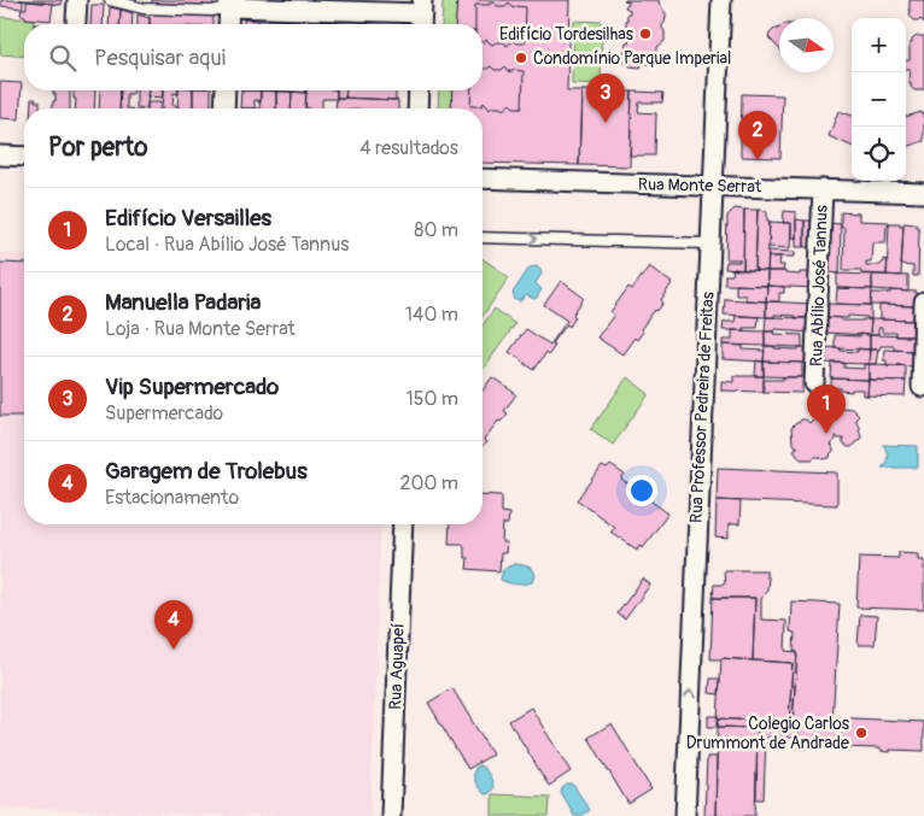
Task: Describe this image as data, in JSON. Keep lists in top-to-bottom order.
{
  "streets": {
    "street": [
      "Rua Monte Serrat",
      "Rua Abílio José Tannus",
      "Rua Professor Pedreira de Freitas",
      "Rua Aguapeí"
    ]
  },
  "crossings": [
    ["Rua Monte Serrat", "Rua Abílio José Tannus"],
    ["Rua Monte Serrat", "Rua Professor Pedreira de Freitas"]
  ],
  "one_way": ["Rua Professor Pedreira de Freitas"],
  "places": ["Edifício Tordesilhas", "Condomínio Parque Imperial", "Colegio Carlos Drummont de Andrade"],
  "north": "right",
  "page": {
    "map_buttons": ["+", "−"],
    "search": "Pesquisar aqui",
    "pins": [
      "3",
      "2",
      "1",
      "4"
    ],
    "heading": ["Por perto", "4 resultados"],
    "list": [
      {
        "mark": "1",
        "name": "Edifício Versailles",
        "note": "Local · Rua Abílio José Tannus",
        "value": "80 m"
      },
      {
        "mark": "2",
        "name": "Manuella Padaria",
        "note": "Loja · Rua Monte Serrat",
        "value": "140 m"
      },
      {
        "mark": "3",
        "name": "Vip Supermercado",
        "note": "Supermercado",
        "value": "150 m"
      },
      {
        "mark": "4",
        "name": "Garagem de Trolebus",
        "note": "Estacionamento",
        "value": "200 m"
      }
    ]
  }
}
